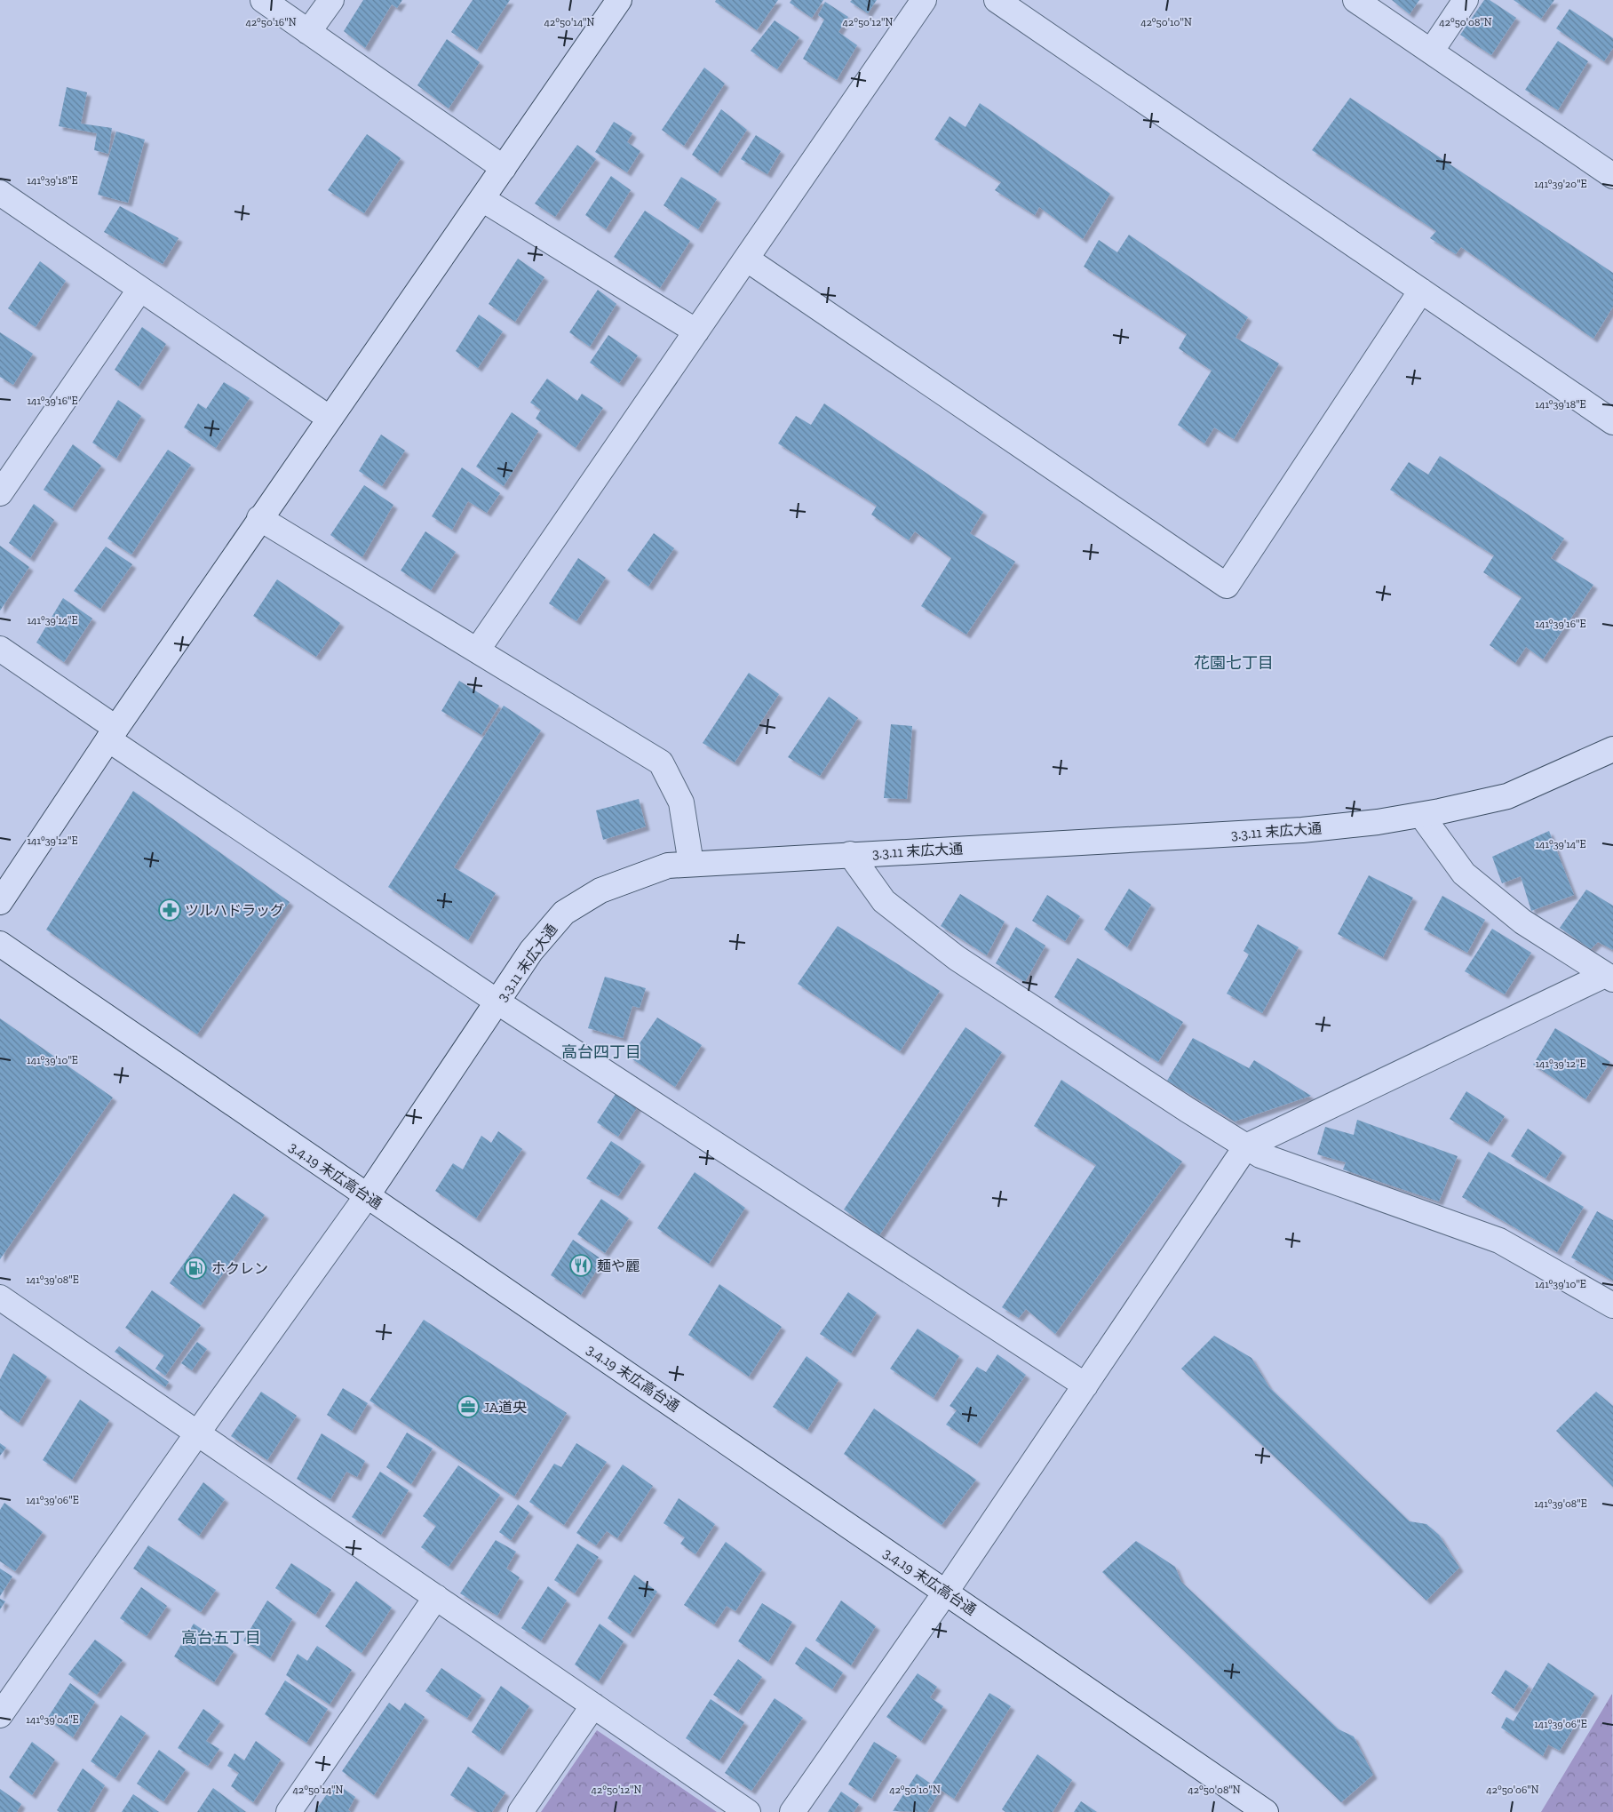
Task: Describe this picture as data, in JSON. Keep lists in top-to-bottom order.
{
  "streets": {
    "street": ["3.3.11 末広大通", "3.4.19 末広高台通"]
  },
  "crossings": [
    ["3.3.11 末広大通", "3.4.19 末広高台通"]
  ],
  "districts": ["花園七丁目", "高台四丁目", "高台五丁目"],
  "places": {
    "pharmacy": ["ツルハドラッグ"],
    "restaurant": ["麺や麗"],
    "fuel station": ["ホクレン"],
    "office": ["JA道央"]
  },
  "coordinates": [
    "42°50'16\"N",
    "42°50'14\"N",
    "42°50'12\"N",
    "42°50'10\"N",
    "42°50'08\"N",
    "141°39'18\"E",
    "141°39'20\"E",
    "141°39'16\"E",
    "141°39'14\"E",
    "141°39'12\"E",
    "141°39'10\"E",
    "141°39'08\"E",
    "141°39'06\"E",
    "141°39'04\"E",
    "42°50'06\"N"
  ]
}
